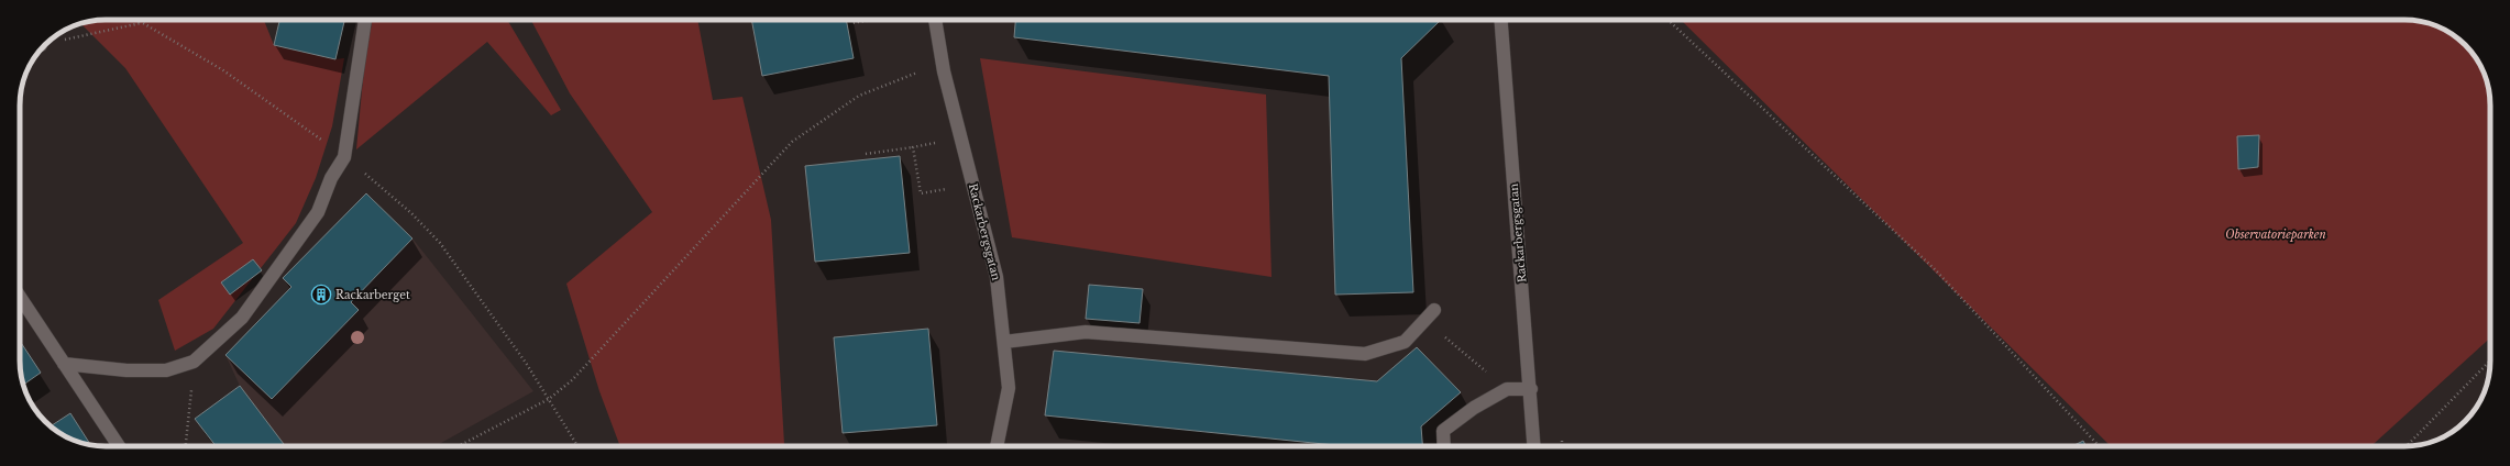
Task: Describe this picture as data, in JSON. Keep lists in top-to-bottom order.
{
  "streets": {
    "street": ["Rackarbergsgatan"]
  },
  "parks": ["Observatorieparken"],
  "places": {
    "building": ["Rackarberget"]
  }
}
